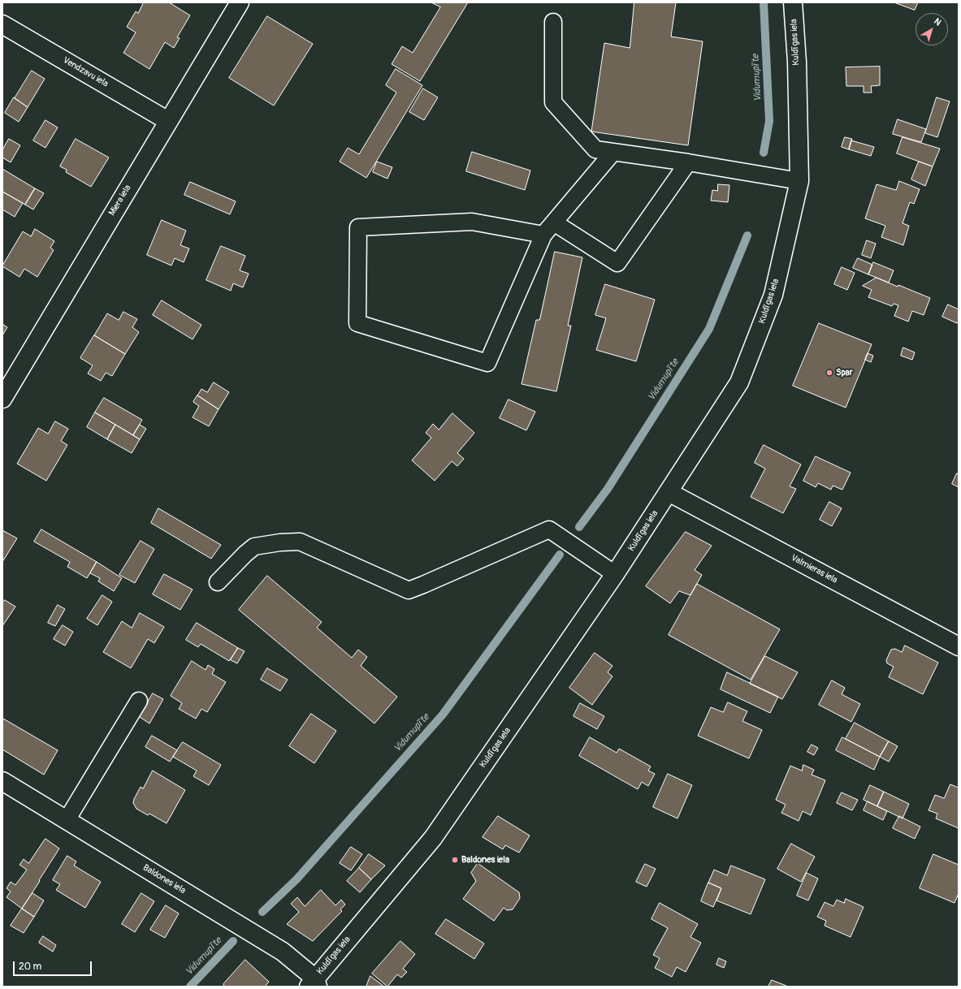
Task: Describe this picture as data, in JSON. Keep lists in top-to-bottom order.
{
  "streets": {
    "street": [
      "Kuldīgas iela",
      "Vendzavu iela",
      "Miera iela",
      "Valmieras iela",
      "Baldones iela"
    ]
  },
  "crossings": [
    ["Kuldīgas iela", "Valmieras iela"],
    ["Kuldīgas iela", "Baldones iela"],
    ["Vendzavu iela", "Miera iela"]
  ],
  "water": ["Vidumupīte"],
  "places": ["Spar", "Baldones iela"],
  "scale_bar": "20 m",
  "north": "top right"
}
